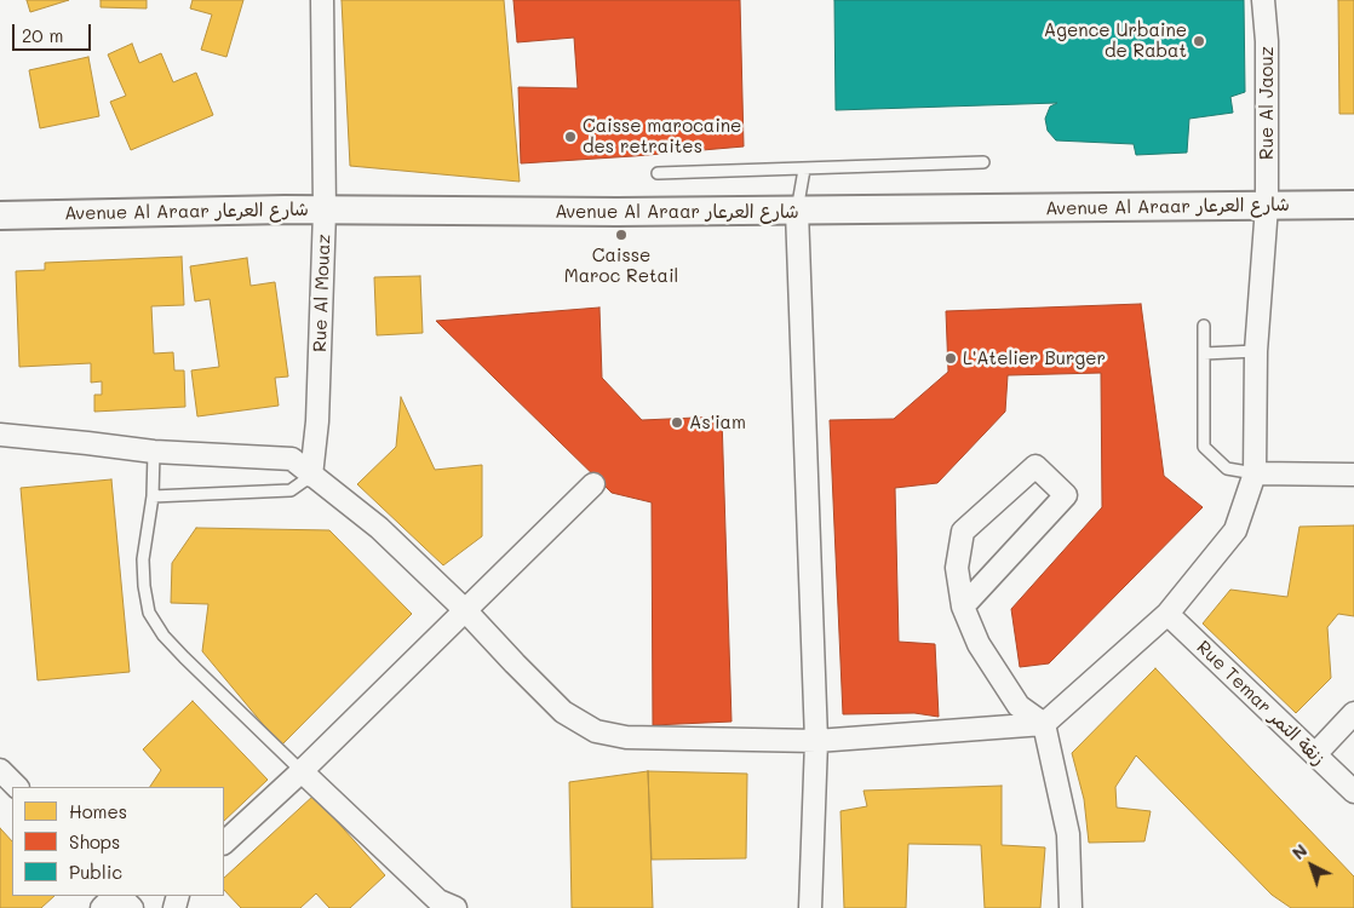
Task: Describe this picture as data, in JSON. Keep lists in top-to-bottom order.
{
  "streets": {
    "street": [
      "Rue Al Jaouz",
      "Avenue Al Araar شارع العرعار",
      "Rue Al Mouaz",
      "Rue Temar زنقة التمر"
    ]
  },
  "crossings": [
    ["Rue Al Jaouz", "Avenue Al Araar شارع العرعار"],
    ["Rue Al Jaouz", "Rue Temar زنقة التمر"],
    ["Avenue Al Araar شارع العرعار", "Rue Al Mouaz"]
  ],
  "places": [
    "Agence Urbaine de Rabat",
    "Caisse marocaine des retraites",
    "Caisse Maroc Retail",
    "L'Atelier Burger",
    "As'iam"
  ],
  "legend": ["Homes", "Shops", "Public"],
  "scale_bar": "20 m",
  "north": "top left"
}
